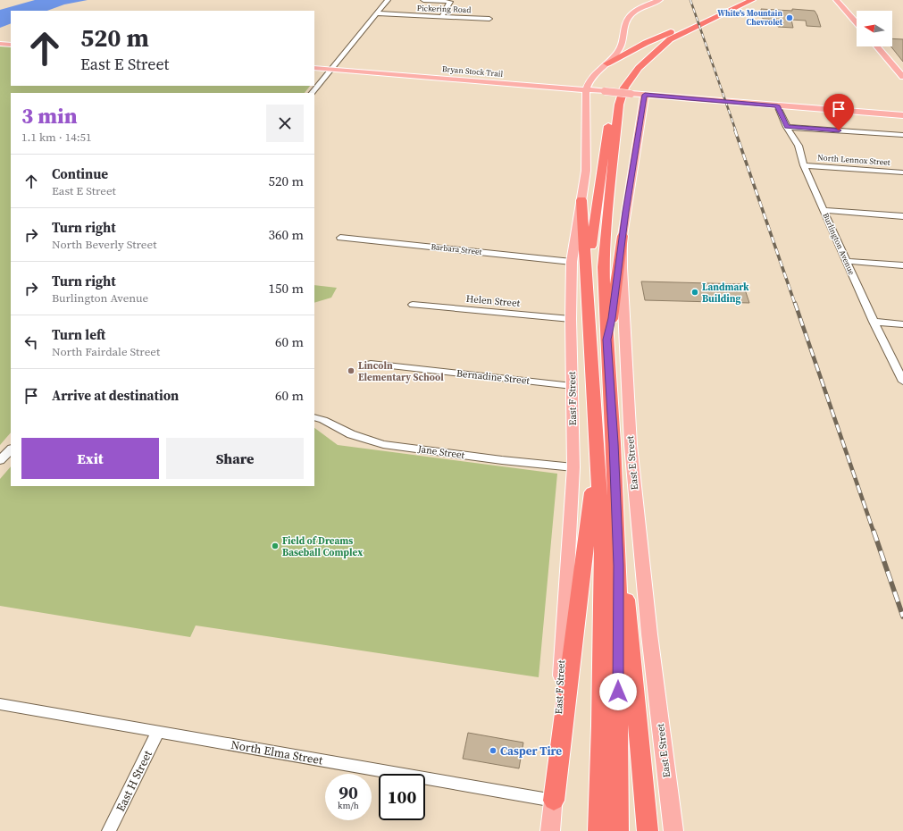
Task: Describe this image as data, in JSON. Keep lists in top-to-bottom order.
{
  "streets": {
    "main road": ["Bryan Stock Trail", "East F Street", "East E Street"],
    "street": [
      "Pickering Road",
      "North Lennox Street",
      "Burlington Avenue",
      "Barbara Street",
      "Helen Street",
      "Bernadine Street",
      "Jane Street",
      "North Elma Street",
      "East H Street"
    ]
  },
  "crossings": [
    ["Bryan Stock Trail", "Burlington Avenue"],
    ["Bryan Stock Trail", "East F Street"],
    ["Bryan Stock Trail", "East E Street"],
    ["North Lennox Street", "Burlington Avenue"],
    ["Barbara Street", "East F Street"],
    ["Helen Street", "East F Street"],
    ["Bernadine Street", "East F Street"],
    ["East F Street", "Jane Street"],
    ["East F Street", "North Elma Street"],
    ["North Elma Street", "East H Street"]
  ],
  "places": [
    "White's Mountain Chevrolet",
    "Landmark Building",
    "Lincoln Elementary School",
    "Field of Dreams Baseball Complex",
    "Casper Tire"
  ],
  "north": "left",
  "page": {
    "turn": ["520 m", "East E Street"],
    "heading": ["3 min", "1.1 km · 14:51"],
    "list": [
      {
        "name": "Continue",
        "note": "East E Street",
        "value": "520 m"
      },
      {
        "name": "Turn right",
        "note": "North Beverly Street",
        "value": "360 m"
      },
      {
        "name": "Turn right",
        "note": "Burlington Avenue",
        "value": "150 m"
      },
      {
        "name": "Turn left",
        "note": "North Fairdale Street",
        "value": "60 m"
      },
      {
        "name": "Arrive at destination",
        "value": "60 m"
      }
    ],
    "buttons": ["Exit", "Share"],
    "speed": "90 km/h",
    "limit": "100"
  }
}
